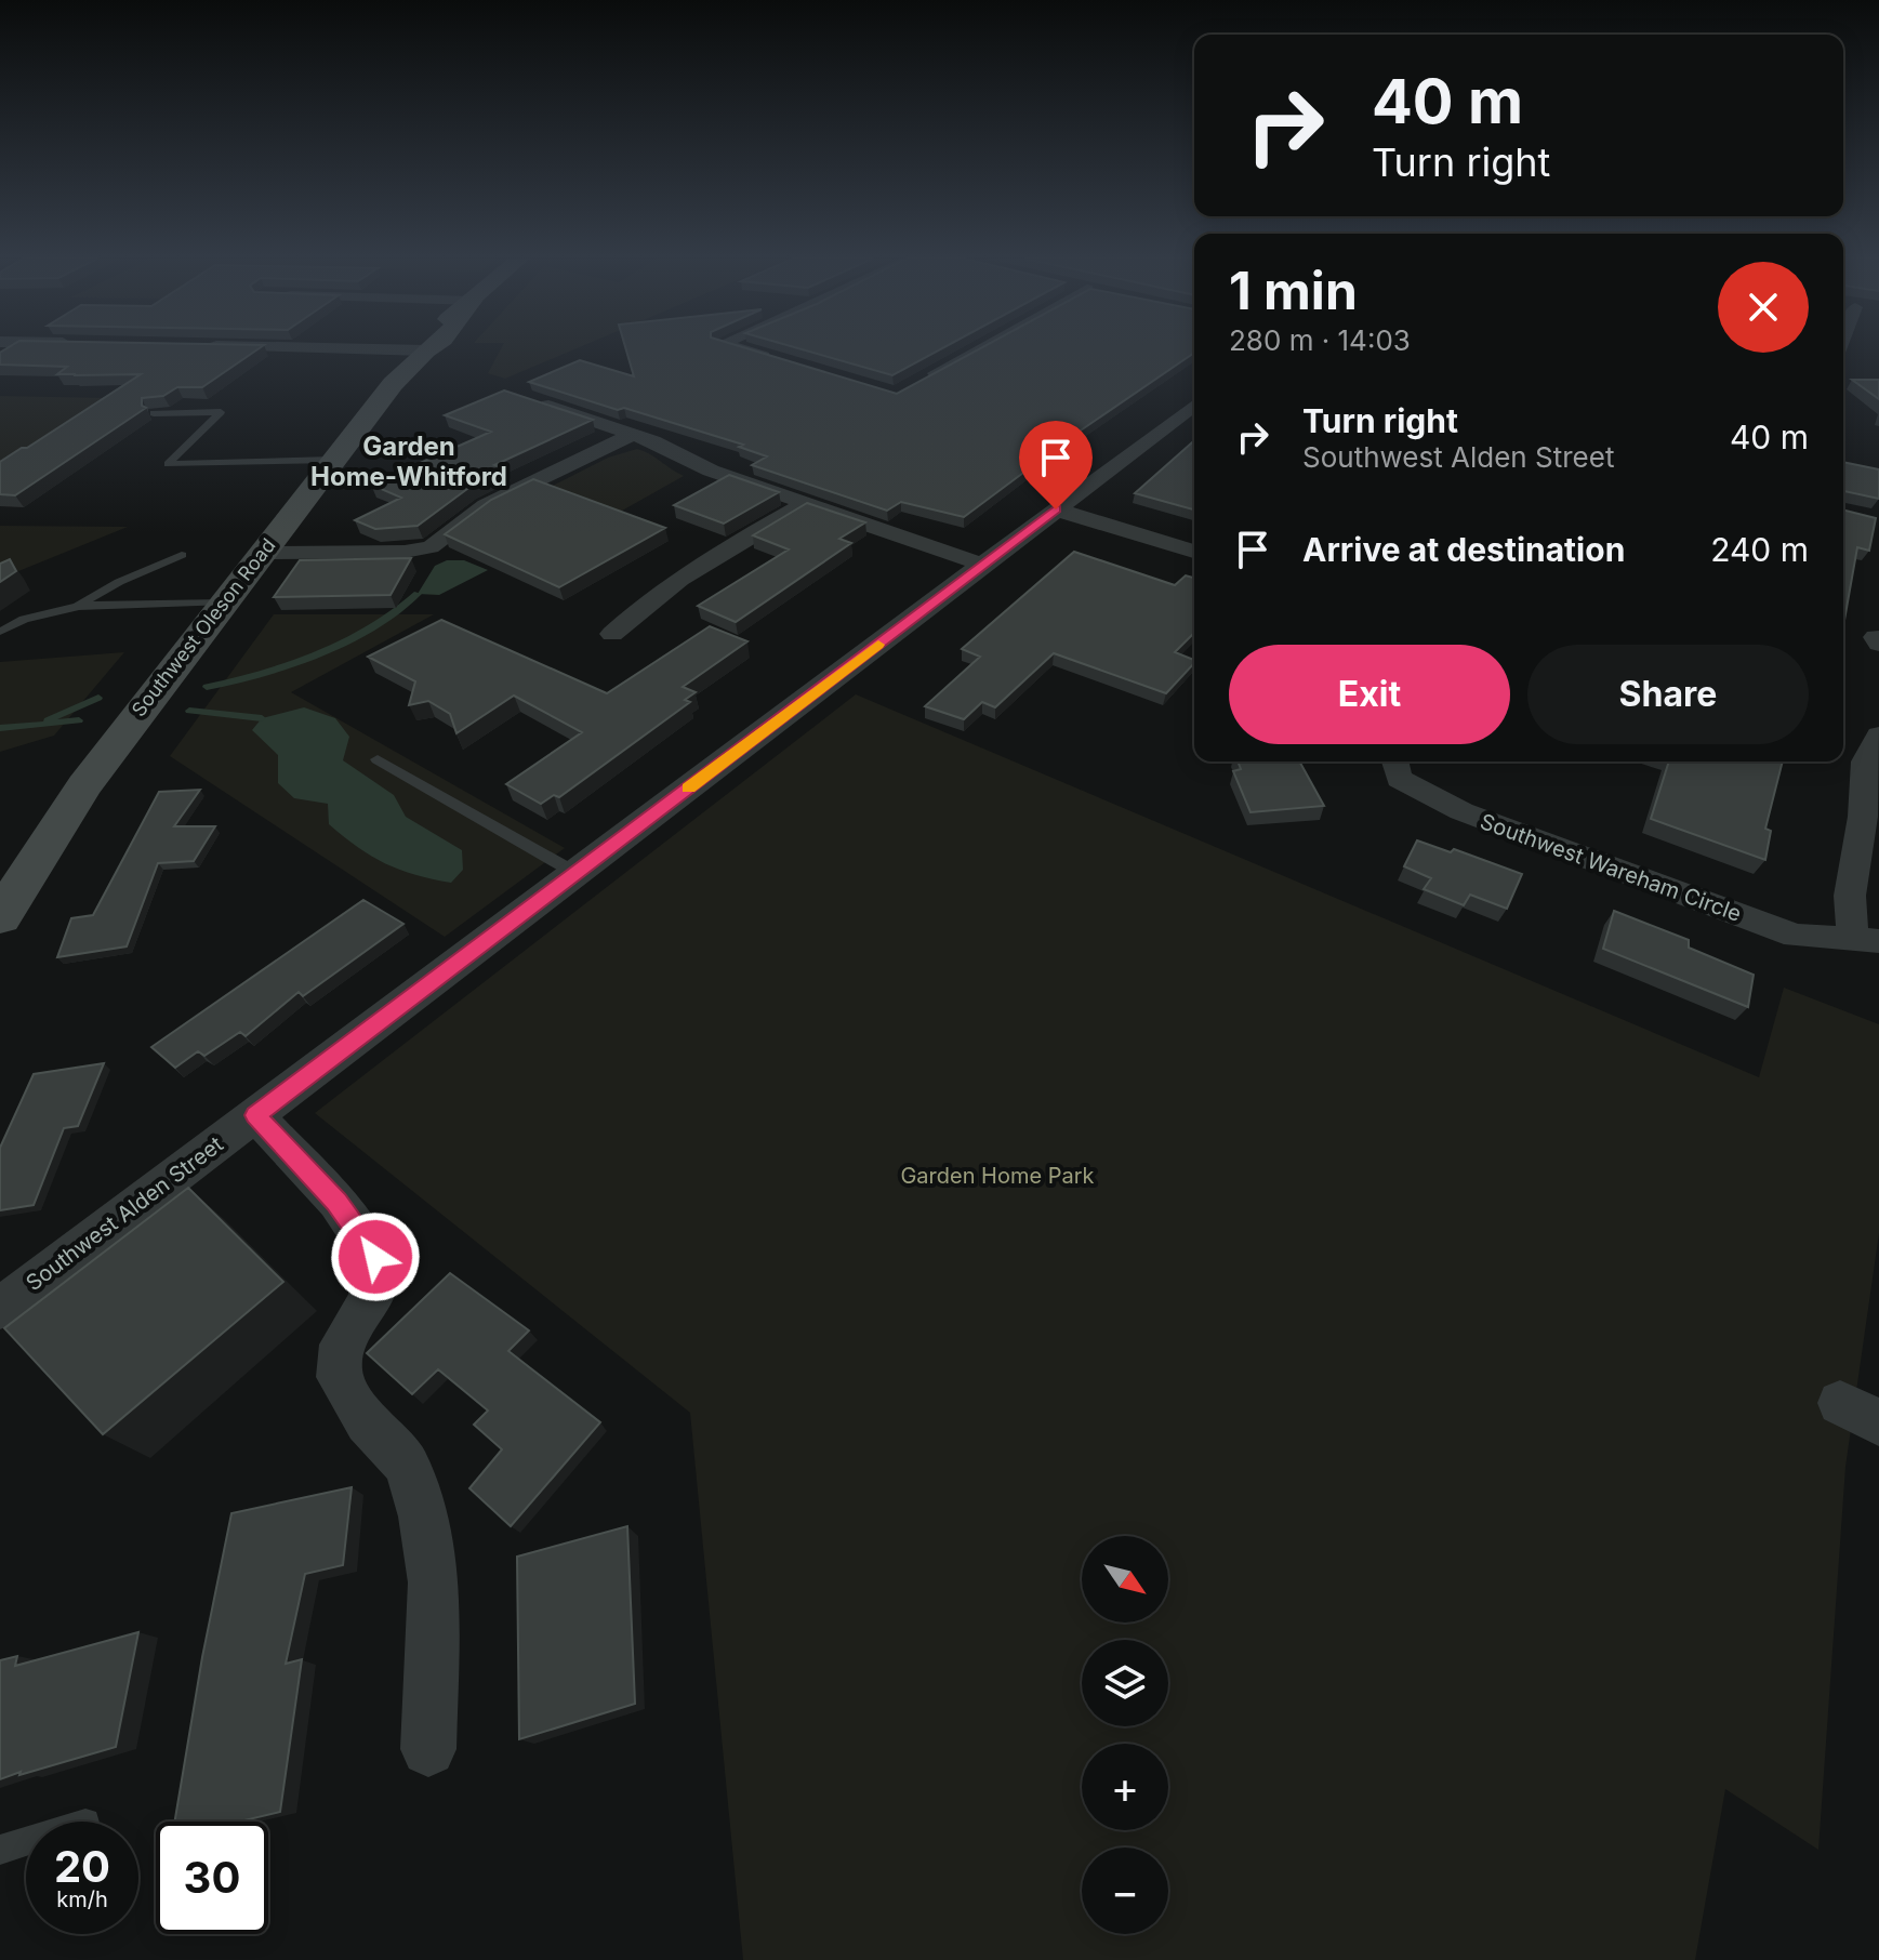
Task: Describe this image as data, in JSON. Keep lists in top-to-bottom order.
{
  "streets": {
    "main road": ["Southwest Oleson Road"],
    "street": ["Southwest Wareham Circle", "Southwest Alden Street"]
  },
  "districts": ["Garden Home-Whitford"],
  "parks": ["Garden Home Park"],
  "north": "bottom right",
  "page": {
    "turn": ["40 m", "Turn right"],
    "heading": ["1 min", "280 m · 14:03"],
    "list": [
      {
        "name": "Turn right",
        "note": "Southwest Alden Street",
        "value": "40 m"
      },
      {
        "name": "Arrive at destination",
        "value": "240 m"
      }
    ],
    "buttons": ["Exit", "Share"],
    "map_buttons": ["+", "−"],
    "speed": "20 km/h",
    "limit": "30"
  }
}
